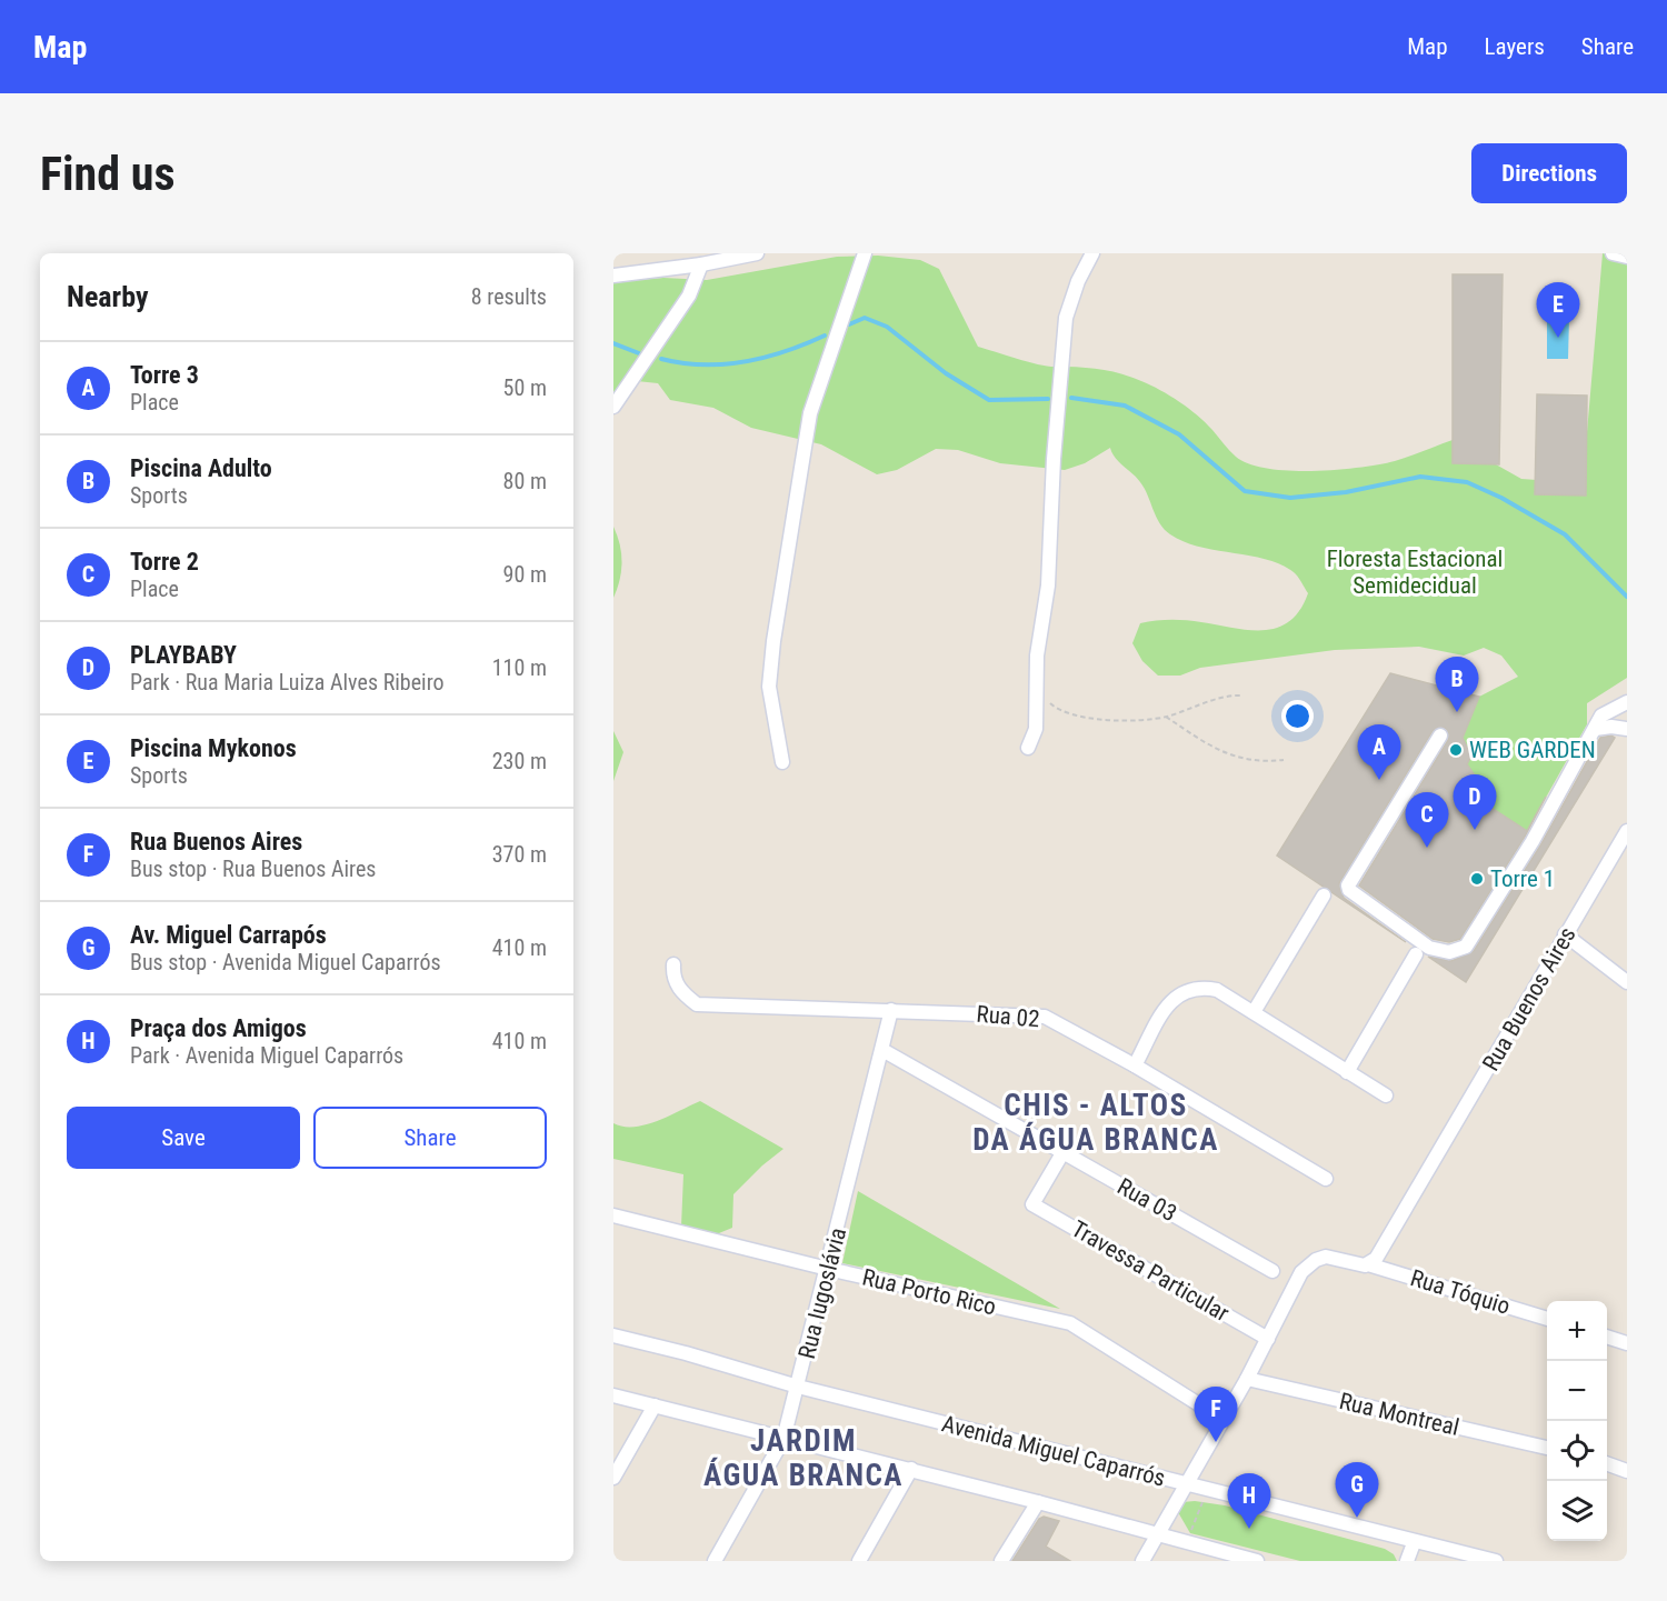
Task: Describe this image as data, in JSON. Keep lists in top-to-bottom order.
{
  "streets": {
    "street": [
      "Rua Buenos Aires",
      "Rua 02",
      "Rua 03",
      "Travessa Particular",
      "Rua Porto Rico",
      "Rua Tóquio",
      "Rua Iugoslávia",
      "Rua Montreal",
      "Avenida Miguel Caparrós"
    ]
  },
  "crossings": [
    ["Rua Buenos Aires", "Rua Tóquio"],
    ["Rua 02", "Rua Iugoslávia"],
    ["Rua 03", "Travessa Particular"],
    ["Rua 03", "Rua Iugoslávia"],
    ["Rua Porto Rico", "Rua Iugoslávia"],
    ["Rua Iugoslávia", "Avenida Miguel Caparrós"]
  ],
  "districts": ["CHIS - ALTOS DA ÁGUA BRANCA", "JARDIM ÁGUA BRANCA"],
  "parks": ["Floresta Estacional Semidecidual"],
  "places": ["WEB GARDEN", "Torre 1"],
  "page": {
    "header": "Map",
    "nav": ["Map", "Layers", "Share"],
    "buttons": [
      "Directions",
      ["Save", "Share"]
    ],
    "title": "Find us",
    "heading": ["Nearby", "8 results"],
    "pins": [
      "E",
      "B",
      "A",
      "D",
      "C",
      "F",
      "G",
      "H"
    ],
    "list": [
      {
        "mark": "A",
        "name": "Torre 3",
        "note": "Place",
        "value": "50 m"
      },
      {
        "mark": "B",
        "name": "Piscina Adulto",
        "note": "Sports",
        "value": "80 m"
      },
      {
        "mark": "C",
        "name": "Torre 2",
        "note": "Place",
        "value": "90 m"
      },
      {
        "mark": "D",
        "name": "PLAYBABY",
        "note": "Park · Rua Maria Luiza Alves Ribeiro",
        "value": "110 m"
      },
      {
        "mark": "E",
        "name": "Piscina Mykonos",
        "note": "Sports",
        "value": "230 m"
      },
      {
        "mark": "F",
        "name": "Rua Buenos Aires",
        "note": "Bus stop · Rua Buenos Aires",
        "value": "370 m"
      },
      {
        "mark": "G",
        "name": "Av. Miguel Carrapós",
        "note": "Bus stop · Avenida Miguel Caparrós",
        "value": "410 m"
      },
      {
        "mark": "H",
        "name": "Praça dos Amigos",
        "note": "Park · Avenida Miguel Caparrós",
        "value": "410 m"
      }
    ],
    "map_buttons": ["+", "−"]
  }
}
